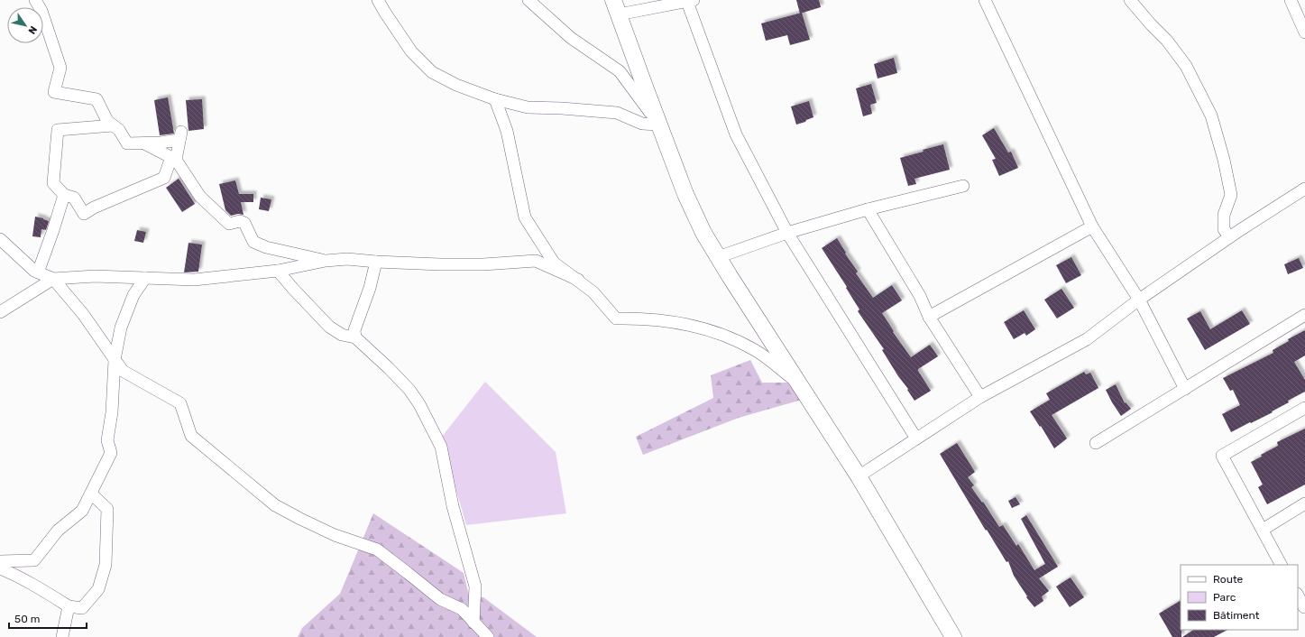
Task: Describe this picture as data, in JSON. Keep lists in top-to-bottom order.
{
  "legend": ["Route", "Parc", "Bâtiment"],
  "scale_bar": "50 m",
  "north": "bottom right"
}
